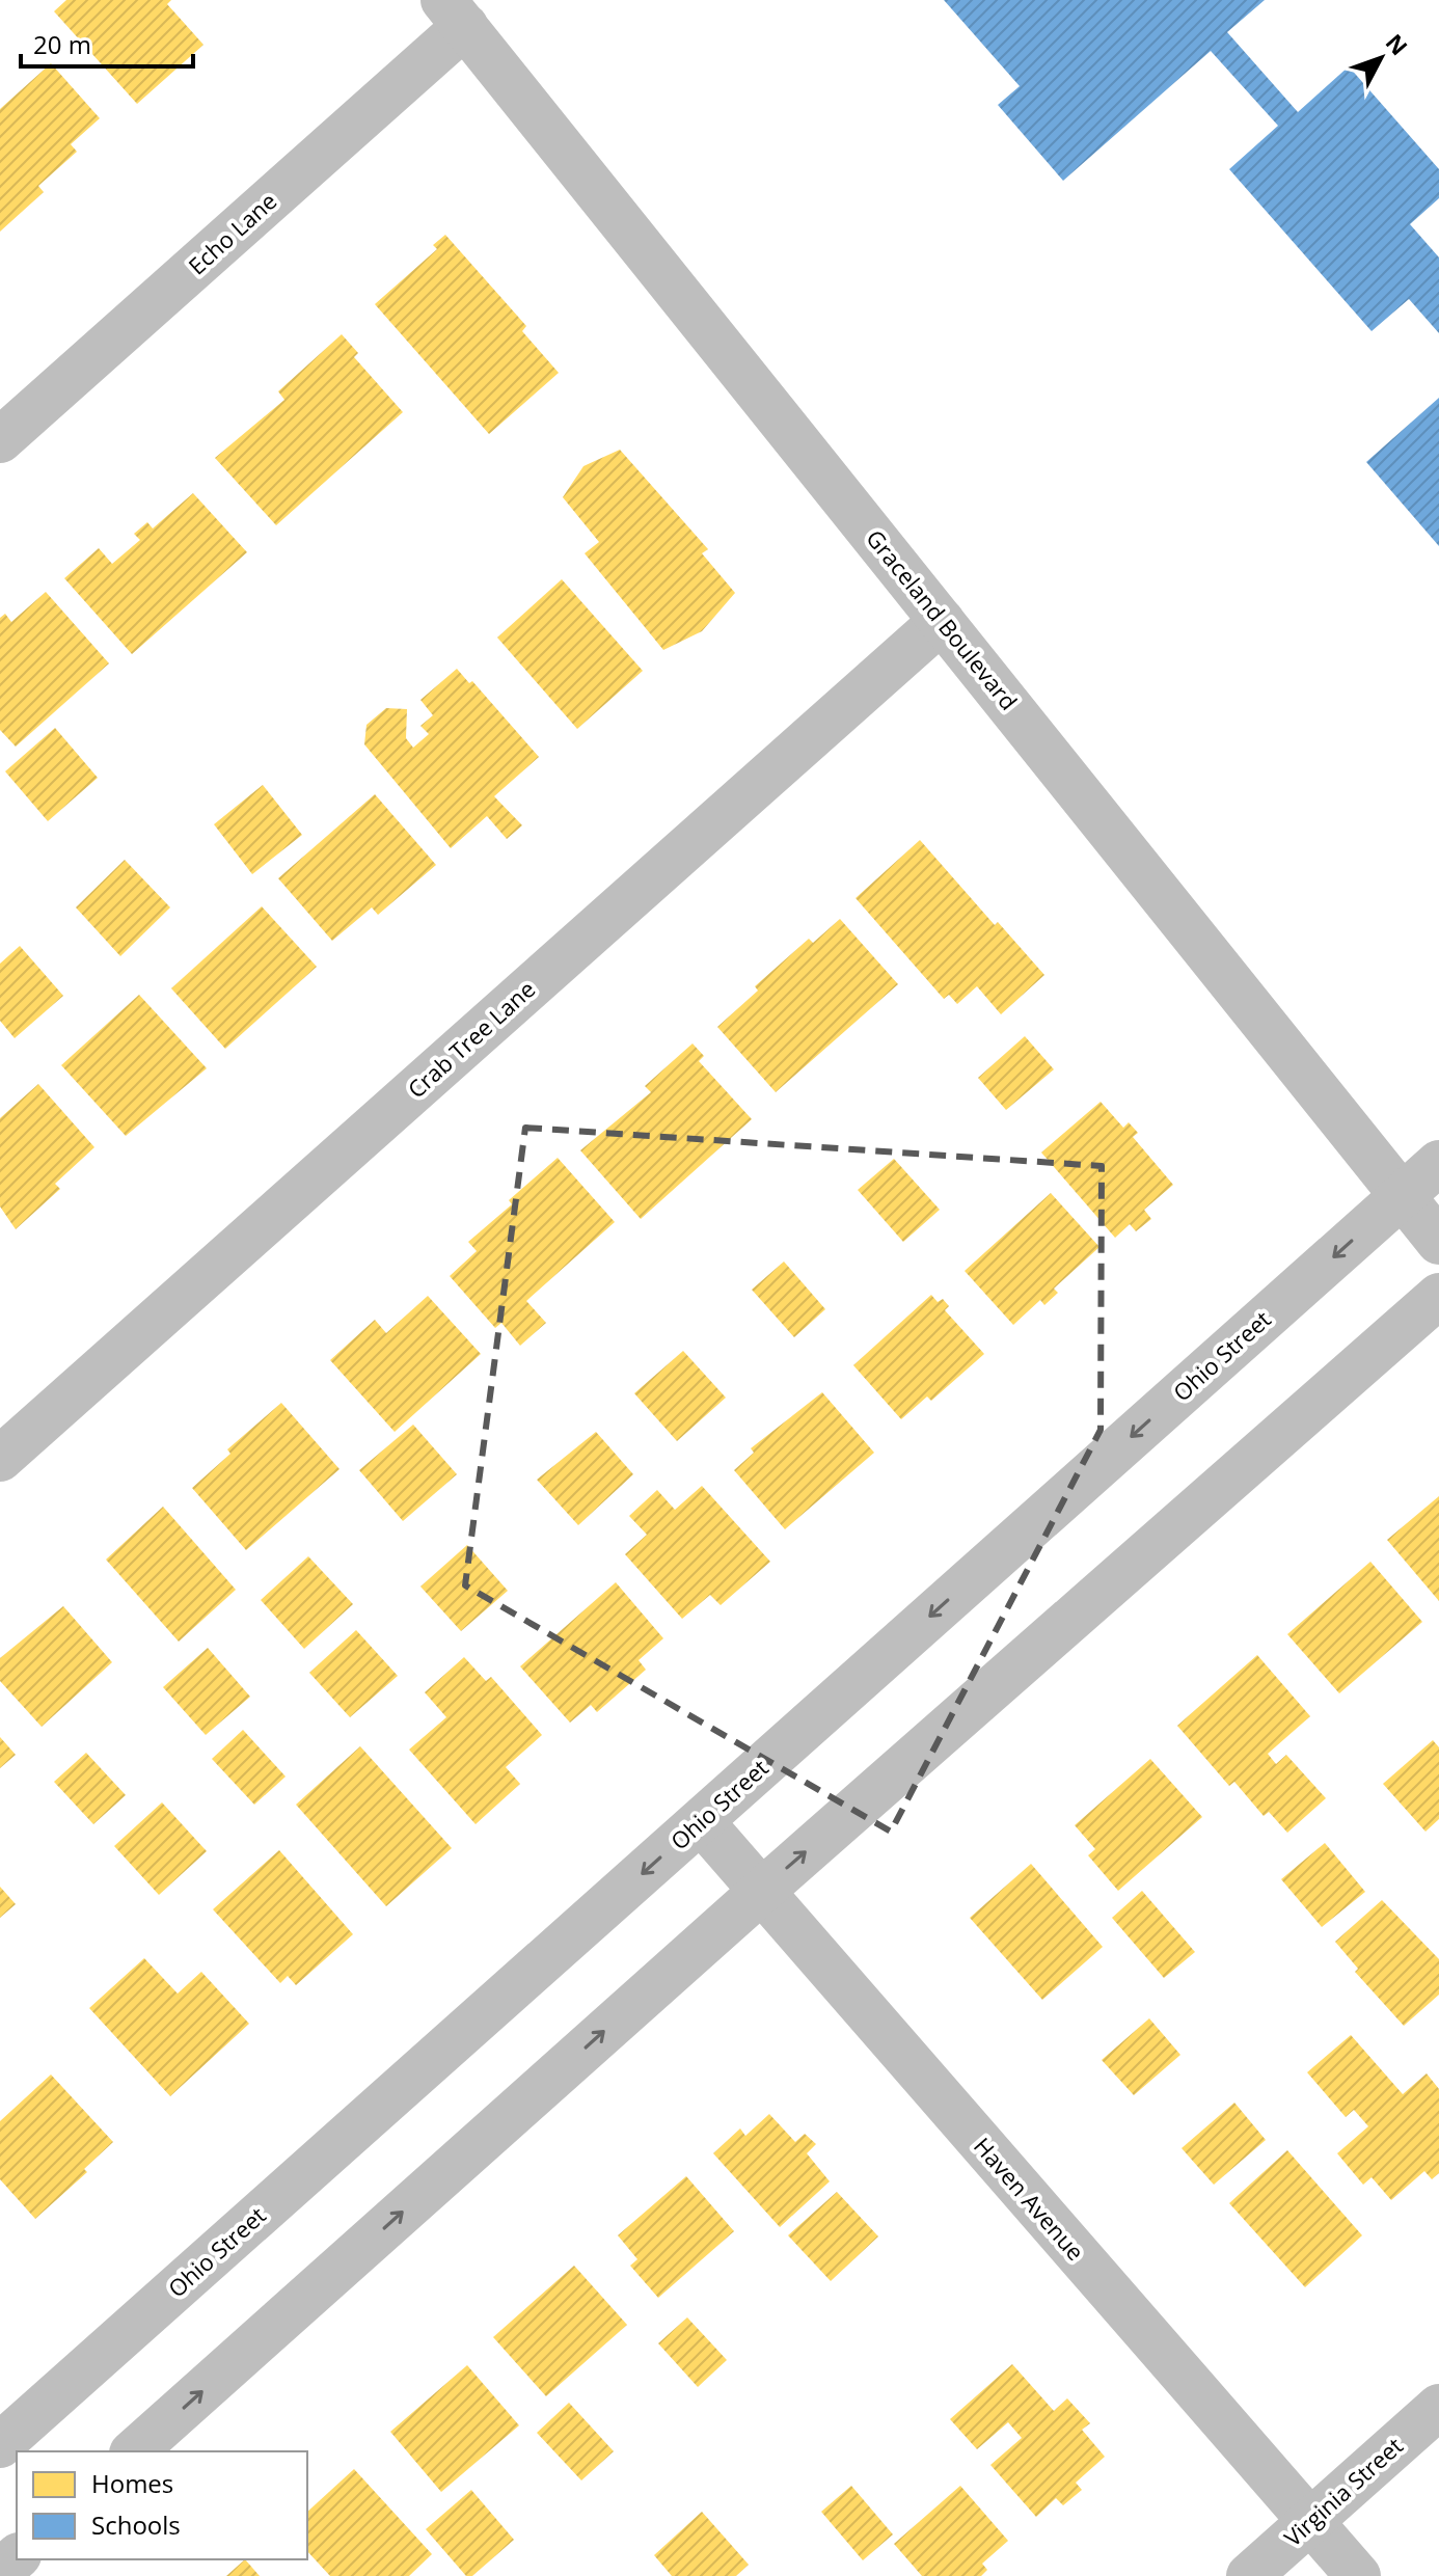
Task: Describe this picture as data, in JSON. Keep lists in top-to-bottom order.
{
  "streets": {
    "street": [
      "Echo Lane",
      "Graceland Boulevard",
      "Crab Tree Lane",
      "Ohio Street",
      "Haven Avenue",
      "Virginia Street"
    ]
  },
  "crossings": [
    ["Echo Lane", "Graceland Boulevard"],
    ["Graceland Boulevard", "Crab Tree Lane"],
    ["Graceland Boulevard", "Ohio Street"],
    ["Ohio Street", "Haven Avenue"],
    ["Haven Avenue", "Virginia Street"]
  ],
  "legend": ["Homes", "Schools"],
  "scale_bar": "20 m",
  "north": "top right"
}
